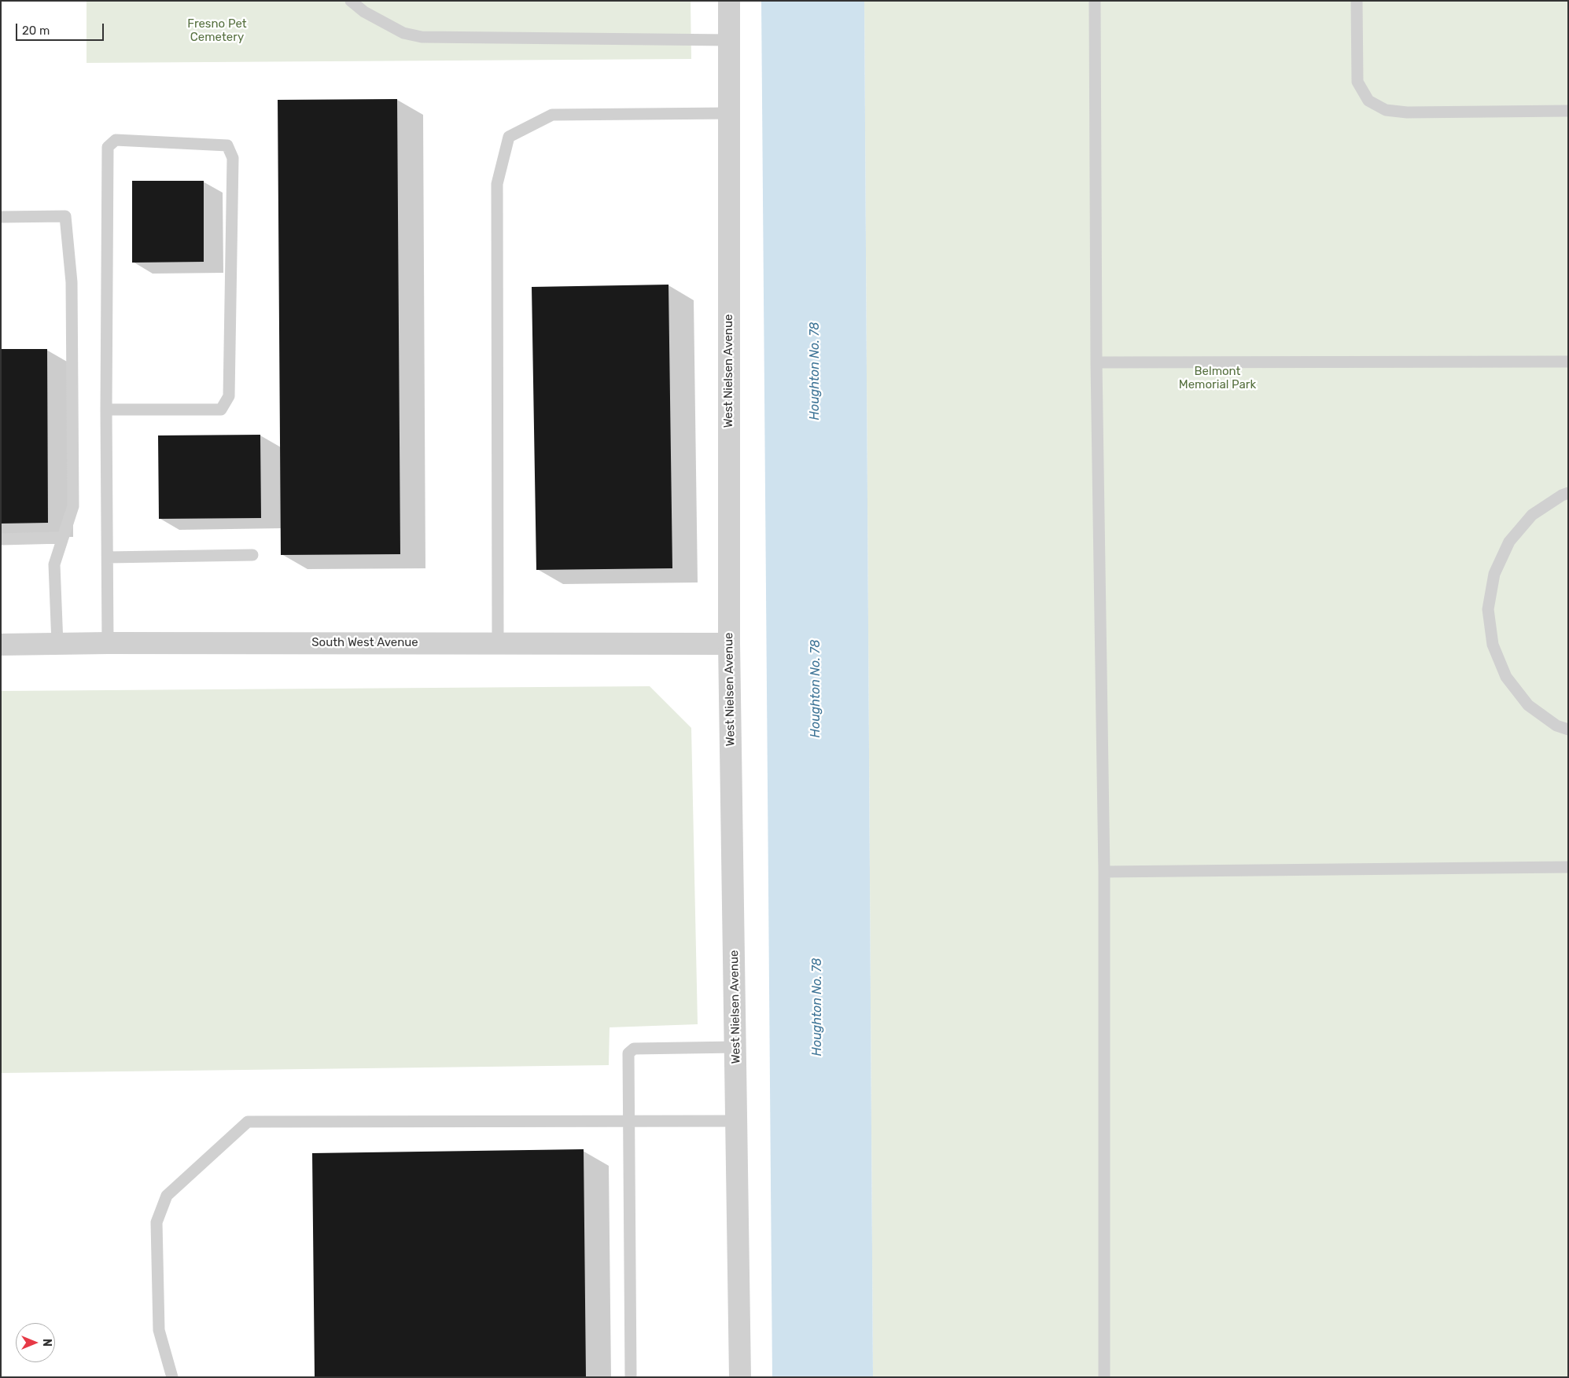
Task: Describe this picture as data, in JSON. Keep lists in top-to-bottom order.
{
  "streets": {
    "street": ["West Nielsen Avenue", "South West Avenue"]
  },
  "crossings": [
    ["West Nielsen Avenue", "South West Avenue"]
  ],
  "water": ["Houghton No. 78"],
  "parks": ["Fresno Pet Cemetery", "Belmont Memorial Park"],
  "scale_bar": "20 m",
  "north": "right"
}
